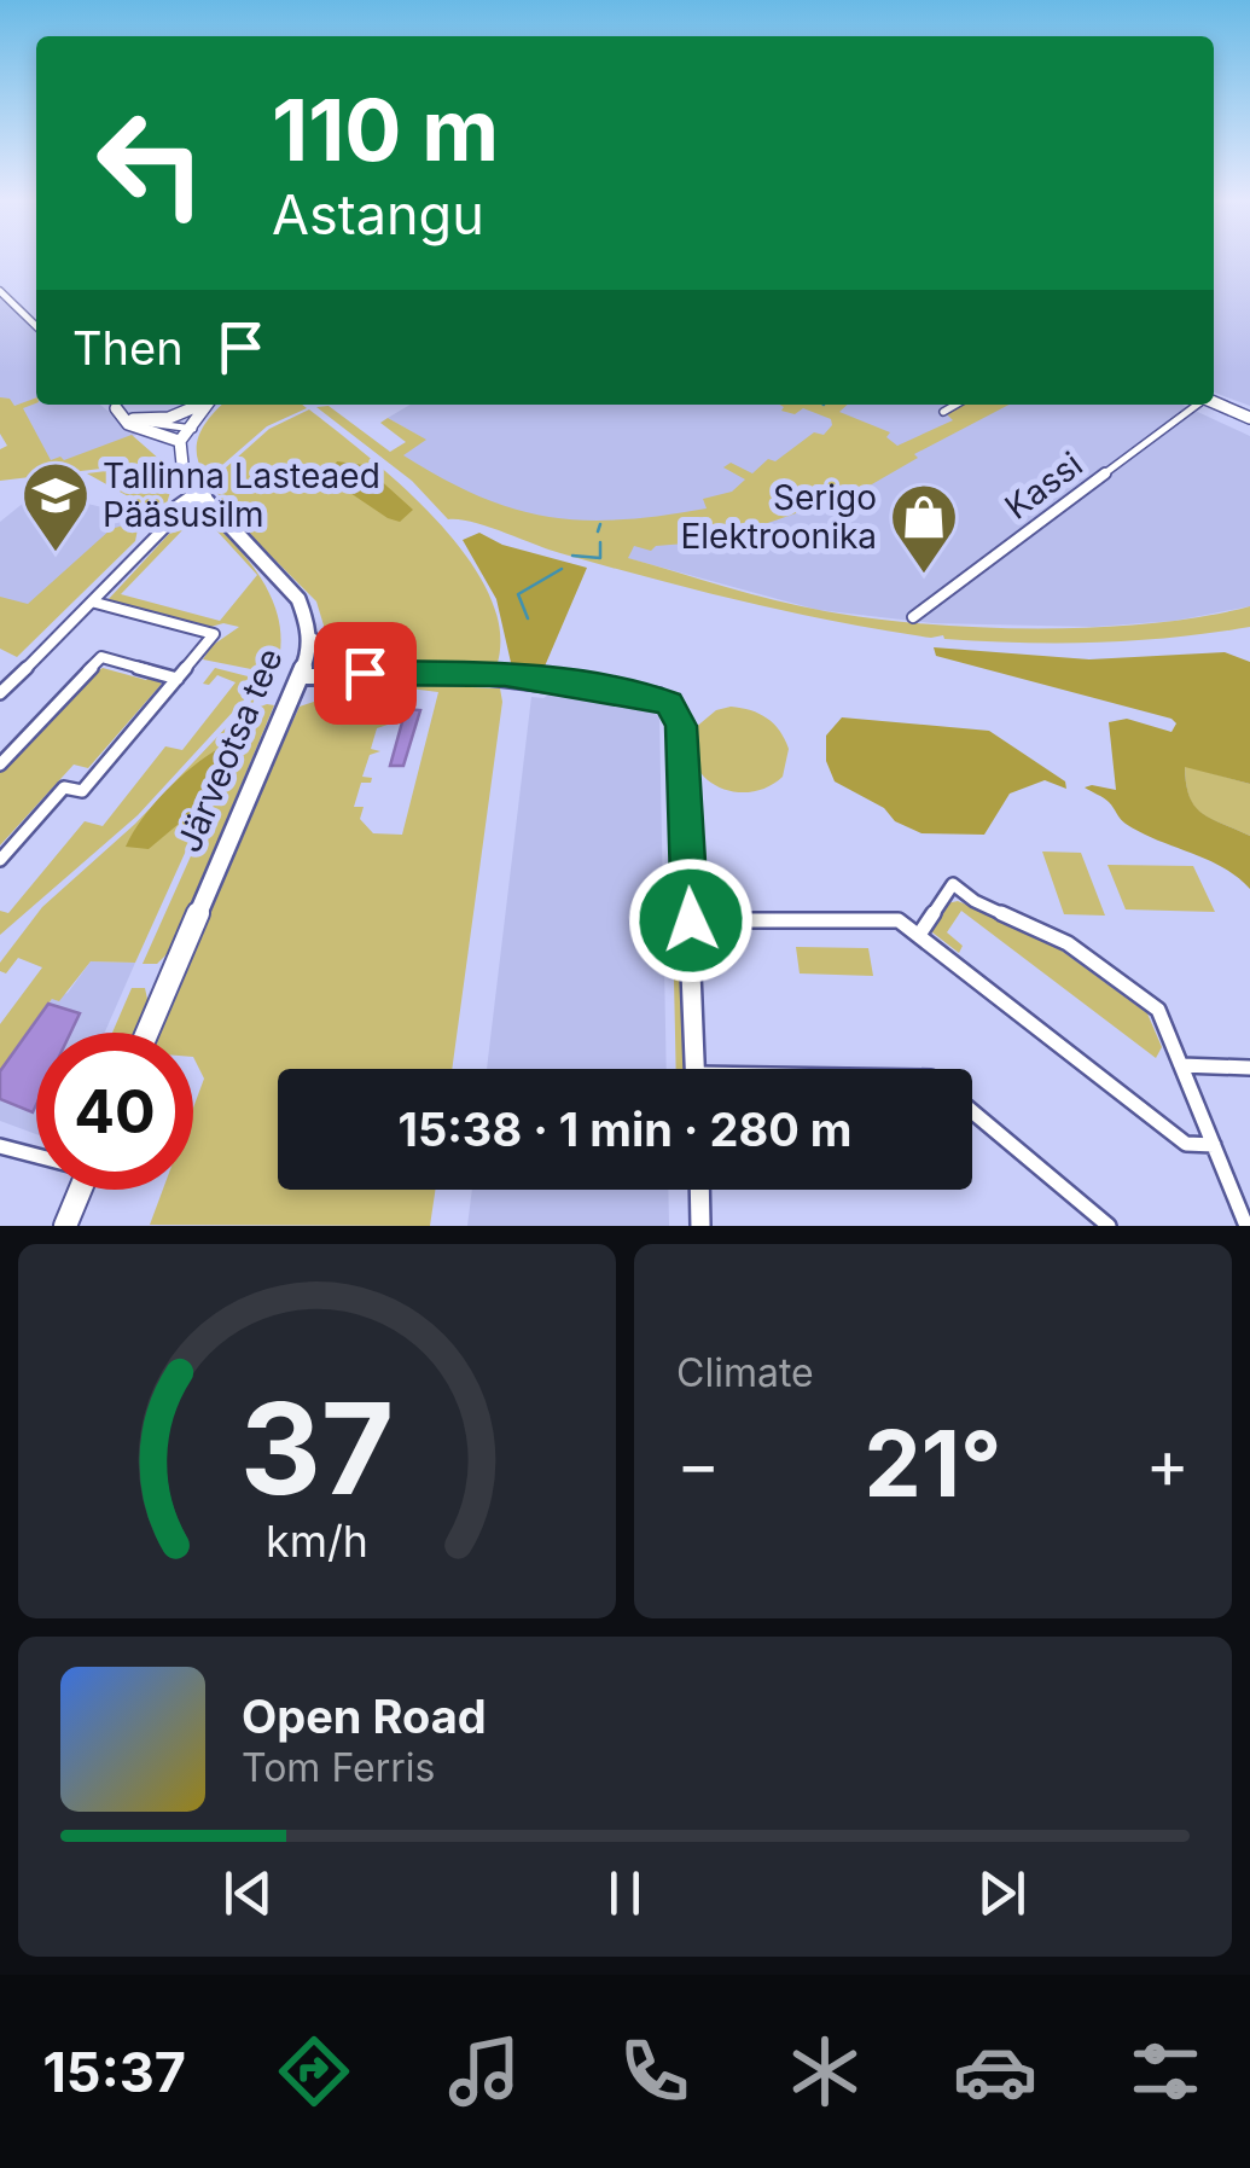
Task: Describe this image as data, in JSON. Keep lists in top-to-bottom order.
{
  "streets": {
    "main road": ["Järveotsa tee"],
    "street": ["Kassi"]
  },
  "places": {
    "school or university": ["Tallinna Lasteaed Pääsusilm"],
    "shop": ["Serigo Elektroonika"]
  },
  "page": {
    "turn": ["110 m", "Astangu"],
    "then": "Then",
    "limit": "40",
    "trip": "15:38 · 1 min · 280 m",
    "tile": "Climate",
    "heat": ["−", "21°", "+"],
    "song": ["Open Road", "Tom Ferris"],
    "tabs": "15:37",
    "gauge": ["37", "km/h"]
  }
}
